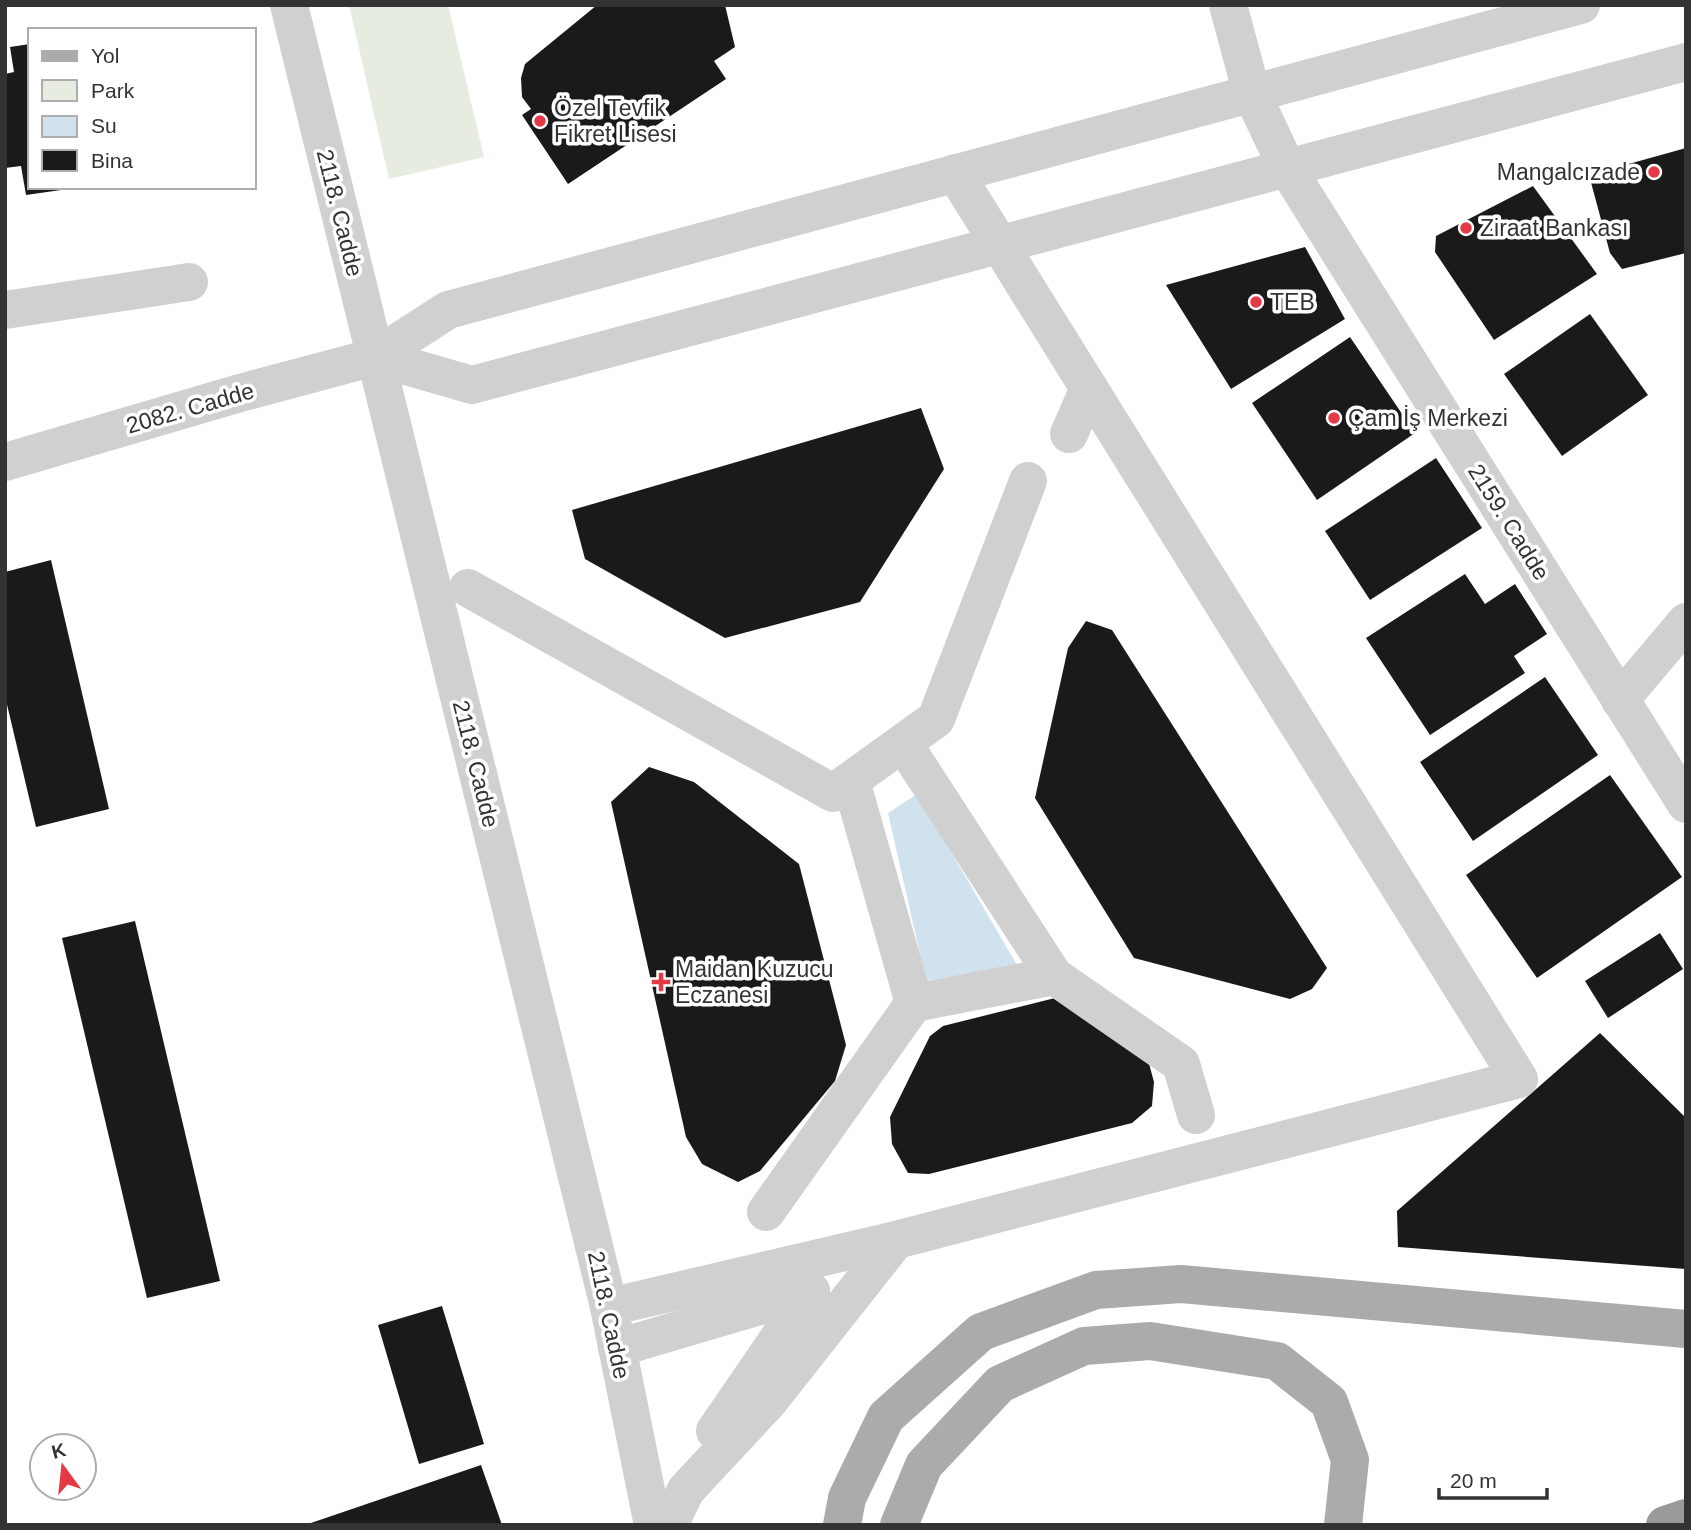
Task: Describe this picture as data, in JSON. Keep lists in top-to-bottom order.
{
  "streets": {
    "street": ["2118. Cadde", "2082. Cadde", "2159. Cadde"]
  },
  "crossings": [
    ["2118. Cadde", "2082. Cadde"]
  ],
  "places": {
    "other": [
      "Özel Tevfik Fikret Lisesi",
      "Mangalcızade",
      "Ziraat Bankası",
      "TEB",
      "Çam İş Merkezi"
    ],
    "health": ["Maidan Kuzucu Eczanesi"]
  },
  "legend": [
    "Yol",
    "Park",
    "Su",
    "Bina"
  ],
  "scale_bar": "20 m",
  "north": "top"
}
